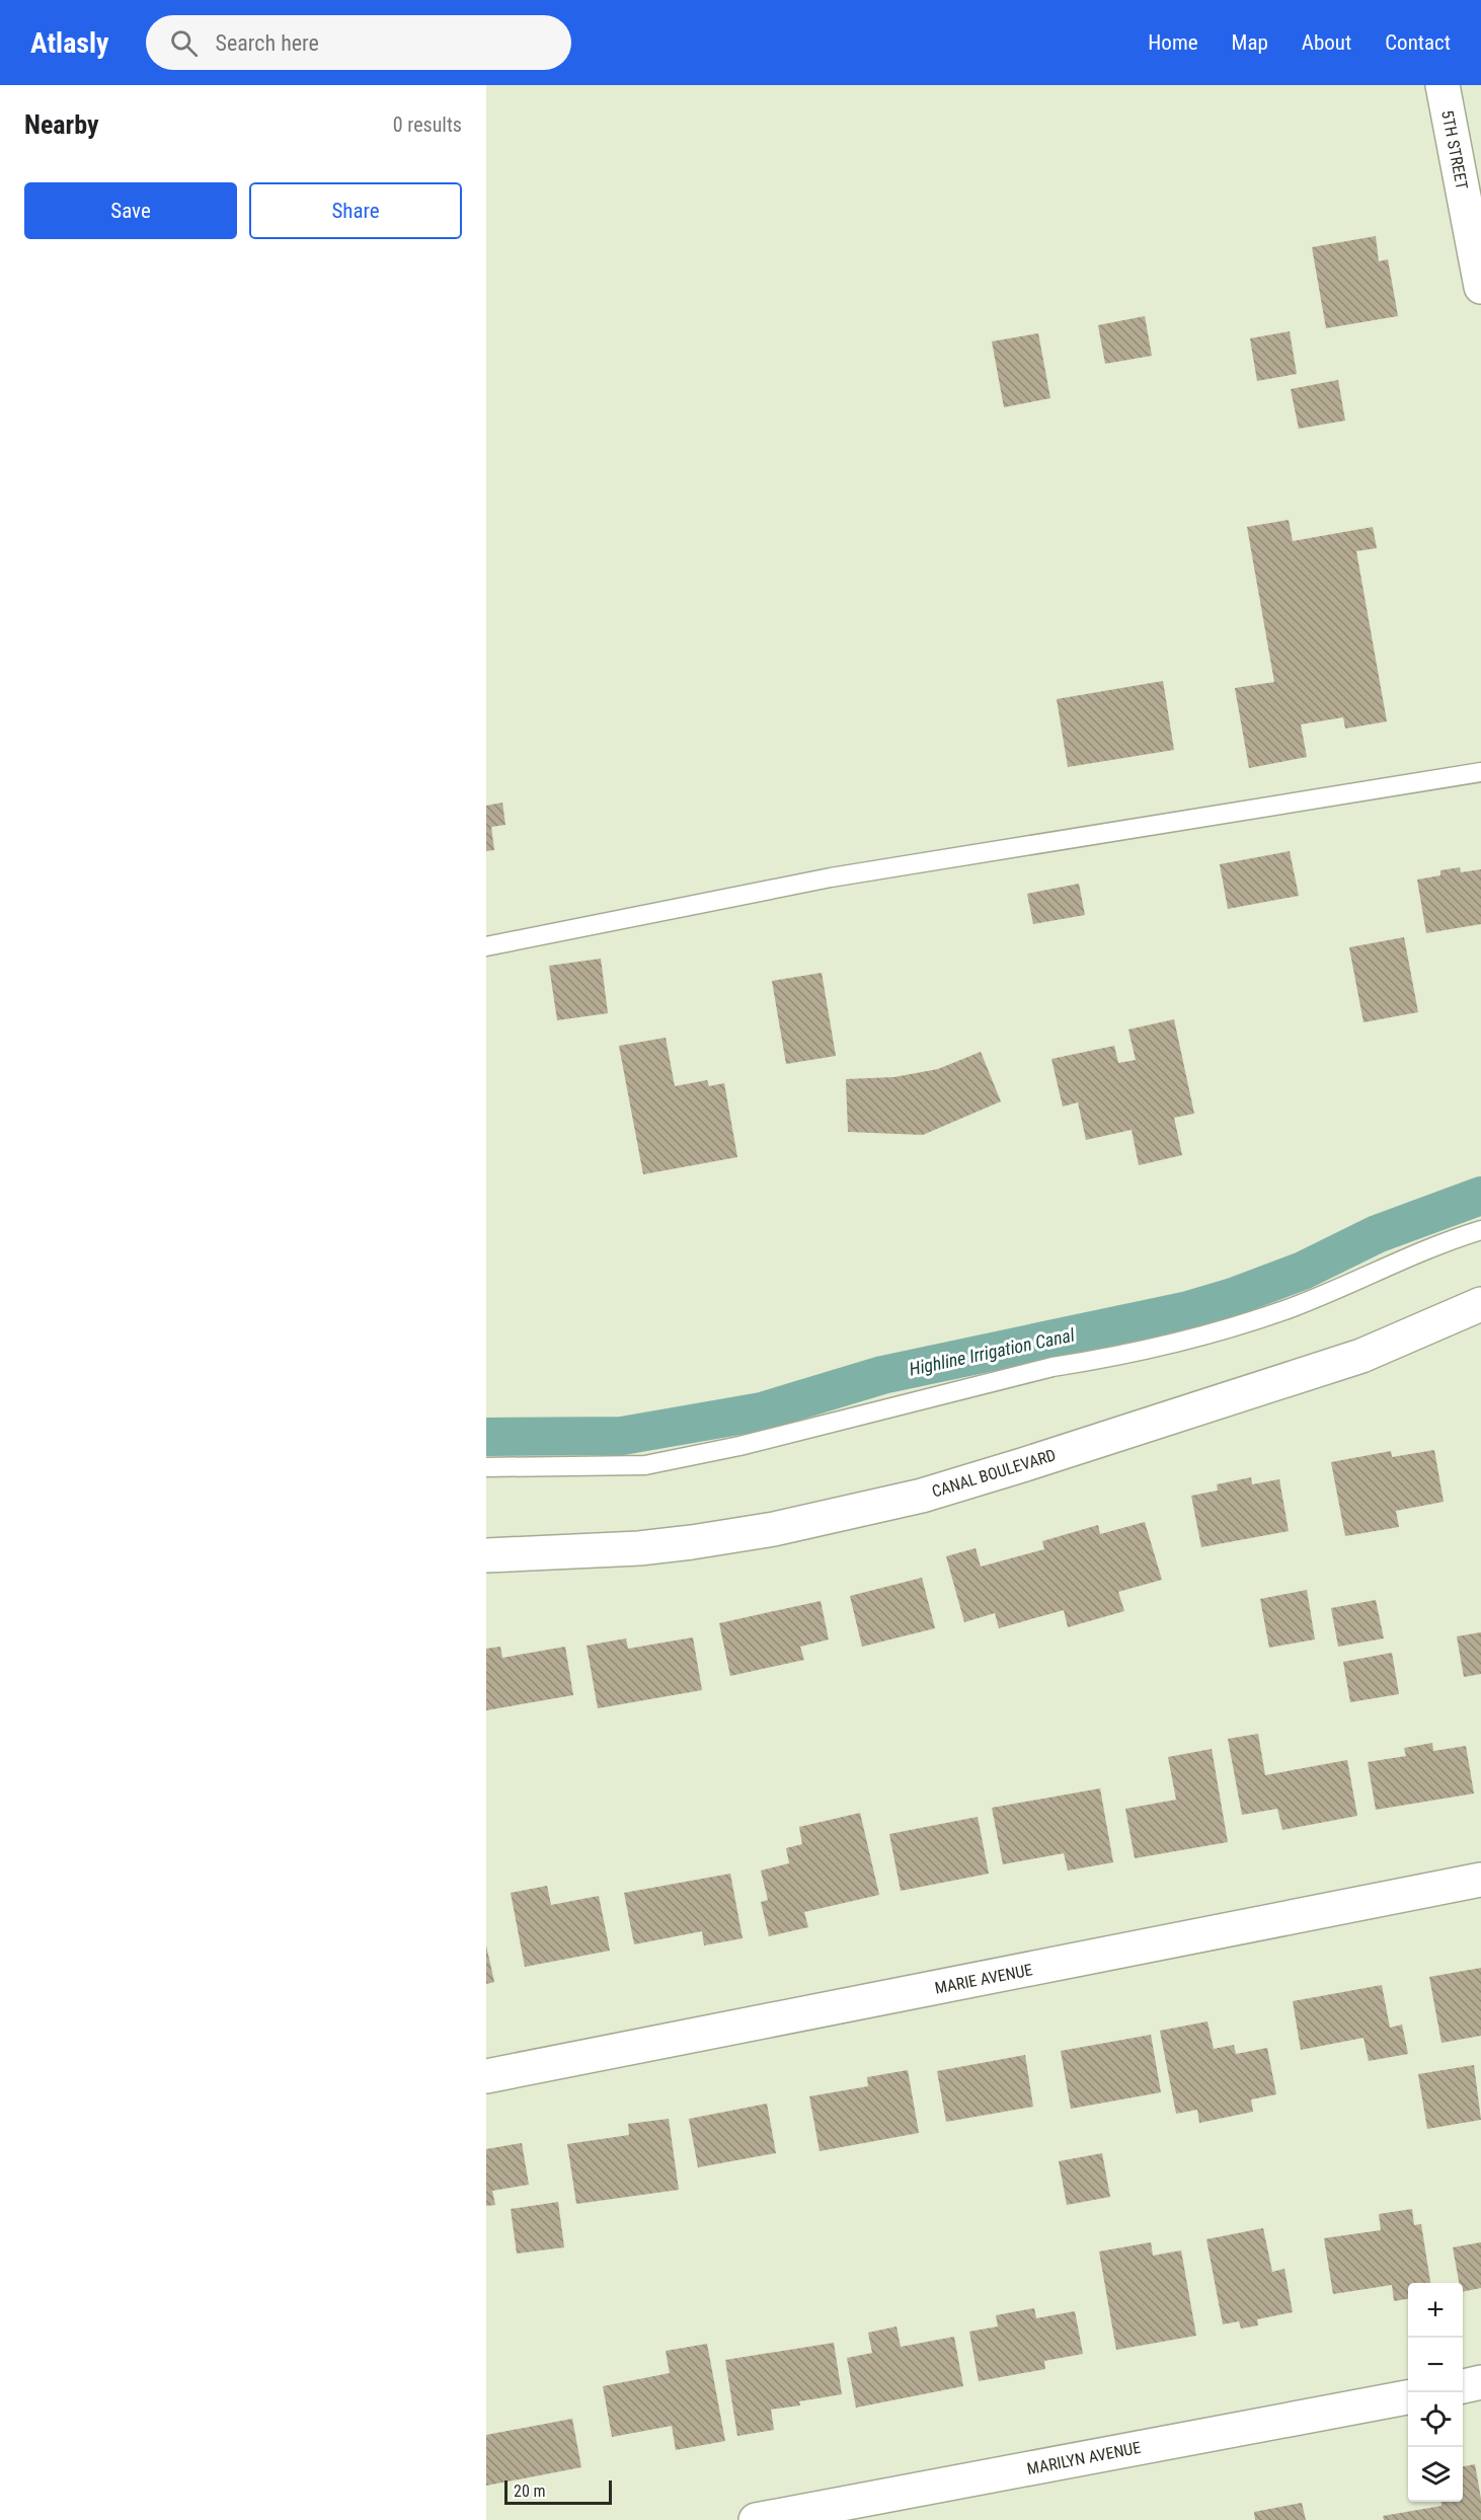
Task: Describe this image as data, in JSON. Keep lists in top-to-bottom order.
{
  "streets": {
    "street": [
      "5TH STREET",
      "CANAL BOULEVARD",
      "MARIE AVENUE",
      "MARILYN AVENUE"
    ]
  },
  "water": ["Highline Irrigation Canal"],
  "scale_bar": "20 m",
  "page": {
    "header": "Atlasly",
    "search": "Search here",
    "nav": [
      "Home",
      "Map",
      "About",
      "Contact"
    ],
    "heading": ["Nearby", "0 results"],
    "buttons": ["Save", "Share"],
    "map_buttons": ["+", "−"],
    "scale": "20 m"
  }
}
